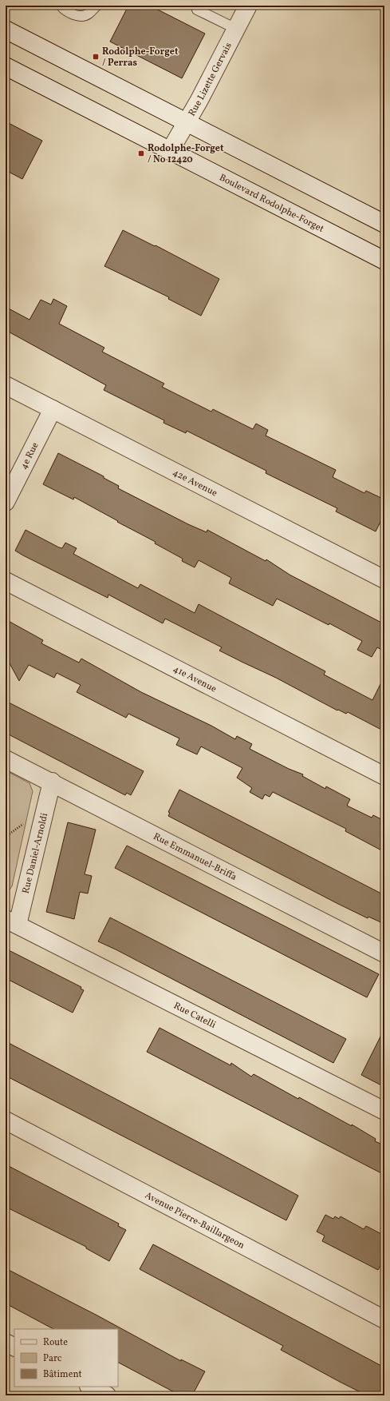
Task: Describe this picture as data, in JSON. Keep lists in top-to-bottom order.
{
  "streets": {
    "street": [
      "Rue Lizette Gervais",
      "Boulevard Rodolphe-Forget",
      "4e Rue",
      "42e Avenue",
      "41e Avenue",
      "Rue Daniel-Arnoldi",
      "Rue Emmanuel-Briffa",
      "Rue Catelli",
      "Avenue Pierre-Baillargeon"
    ]
  },
  "crossings": [
    ["Rue Lizette Gervais", "Boulevard Rodolphe-Forget"],
    ["4e Rue", "42e Avenue"],
    ["Rue Daniel-Arnoldi", "Rue Emmanuel-Briffa"],
    ["Rue Daniel-Arnoldi", "Rue Catelli"]
  ],
  "places": {
    "transit": ["Rodolphe-Forget / Perras", "Rodolphe-Forget / No 12420"]
  },
  "legend": ["Route", "Parc", "Bâtiment"]
}
